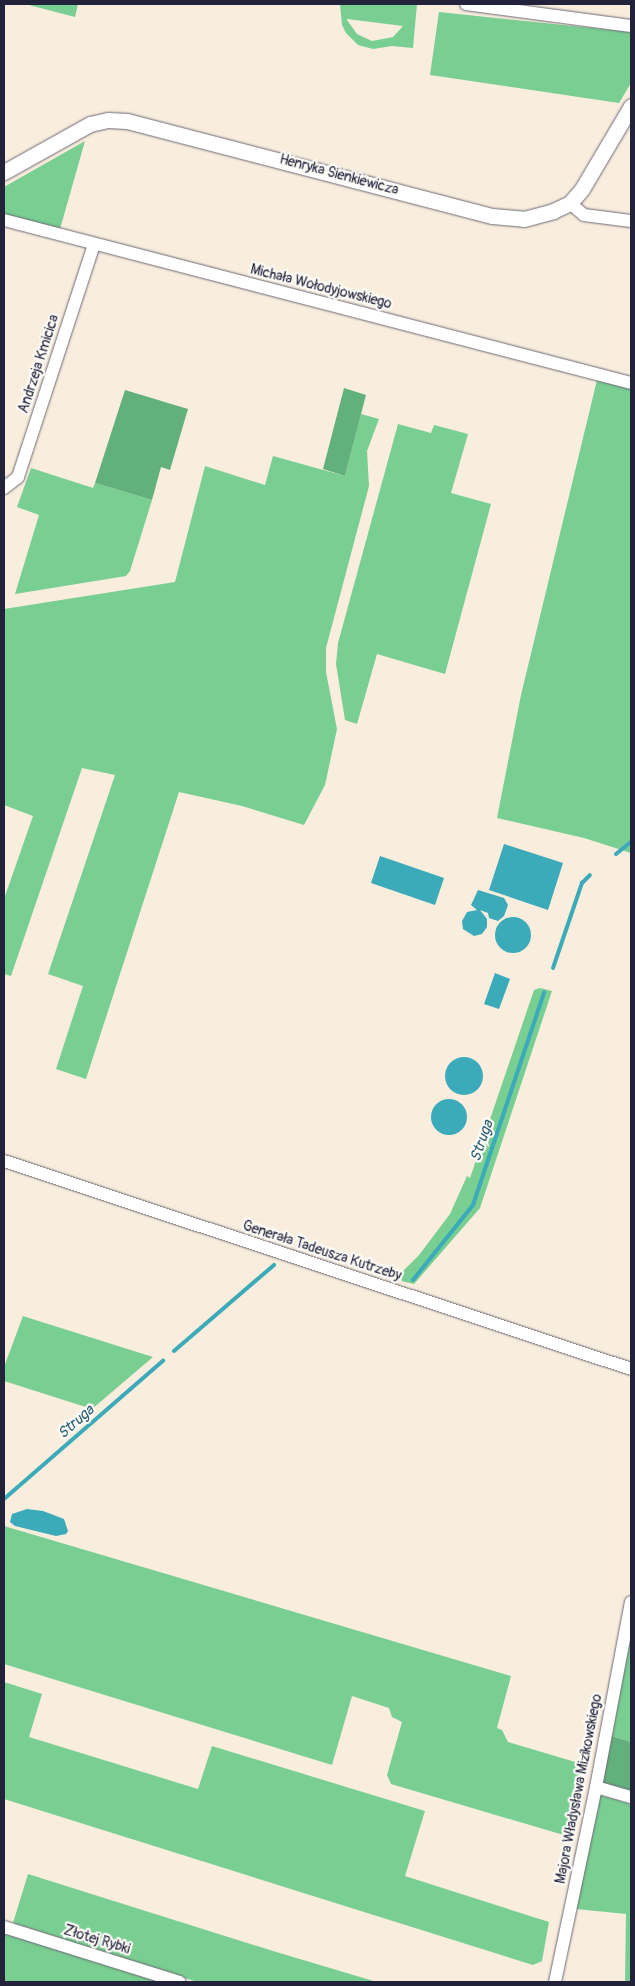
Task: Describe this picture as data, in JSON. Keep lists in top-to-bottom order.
{
  "streets": {
    "street": [
      "Henryka Sienkiewicza",
      "Michała Wołodyjowskiego",
      "Andrzeja Kmicica",
      "Generała Tadeusza Kutrzeby",
      "Majora Władysława Mizikowskiego",
      "Złotej Rybki"
    ]
  },
  "crossings": [
    ["Michała Wołodyjowskiego", "Andrzeja Kmicica"]
  ],
  "water": ["Struga"]
}
